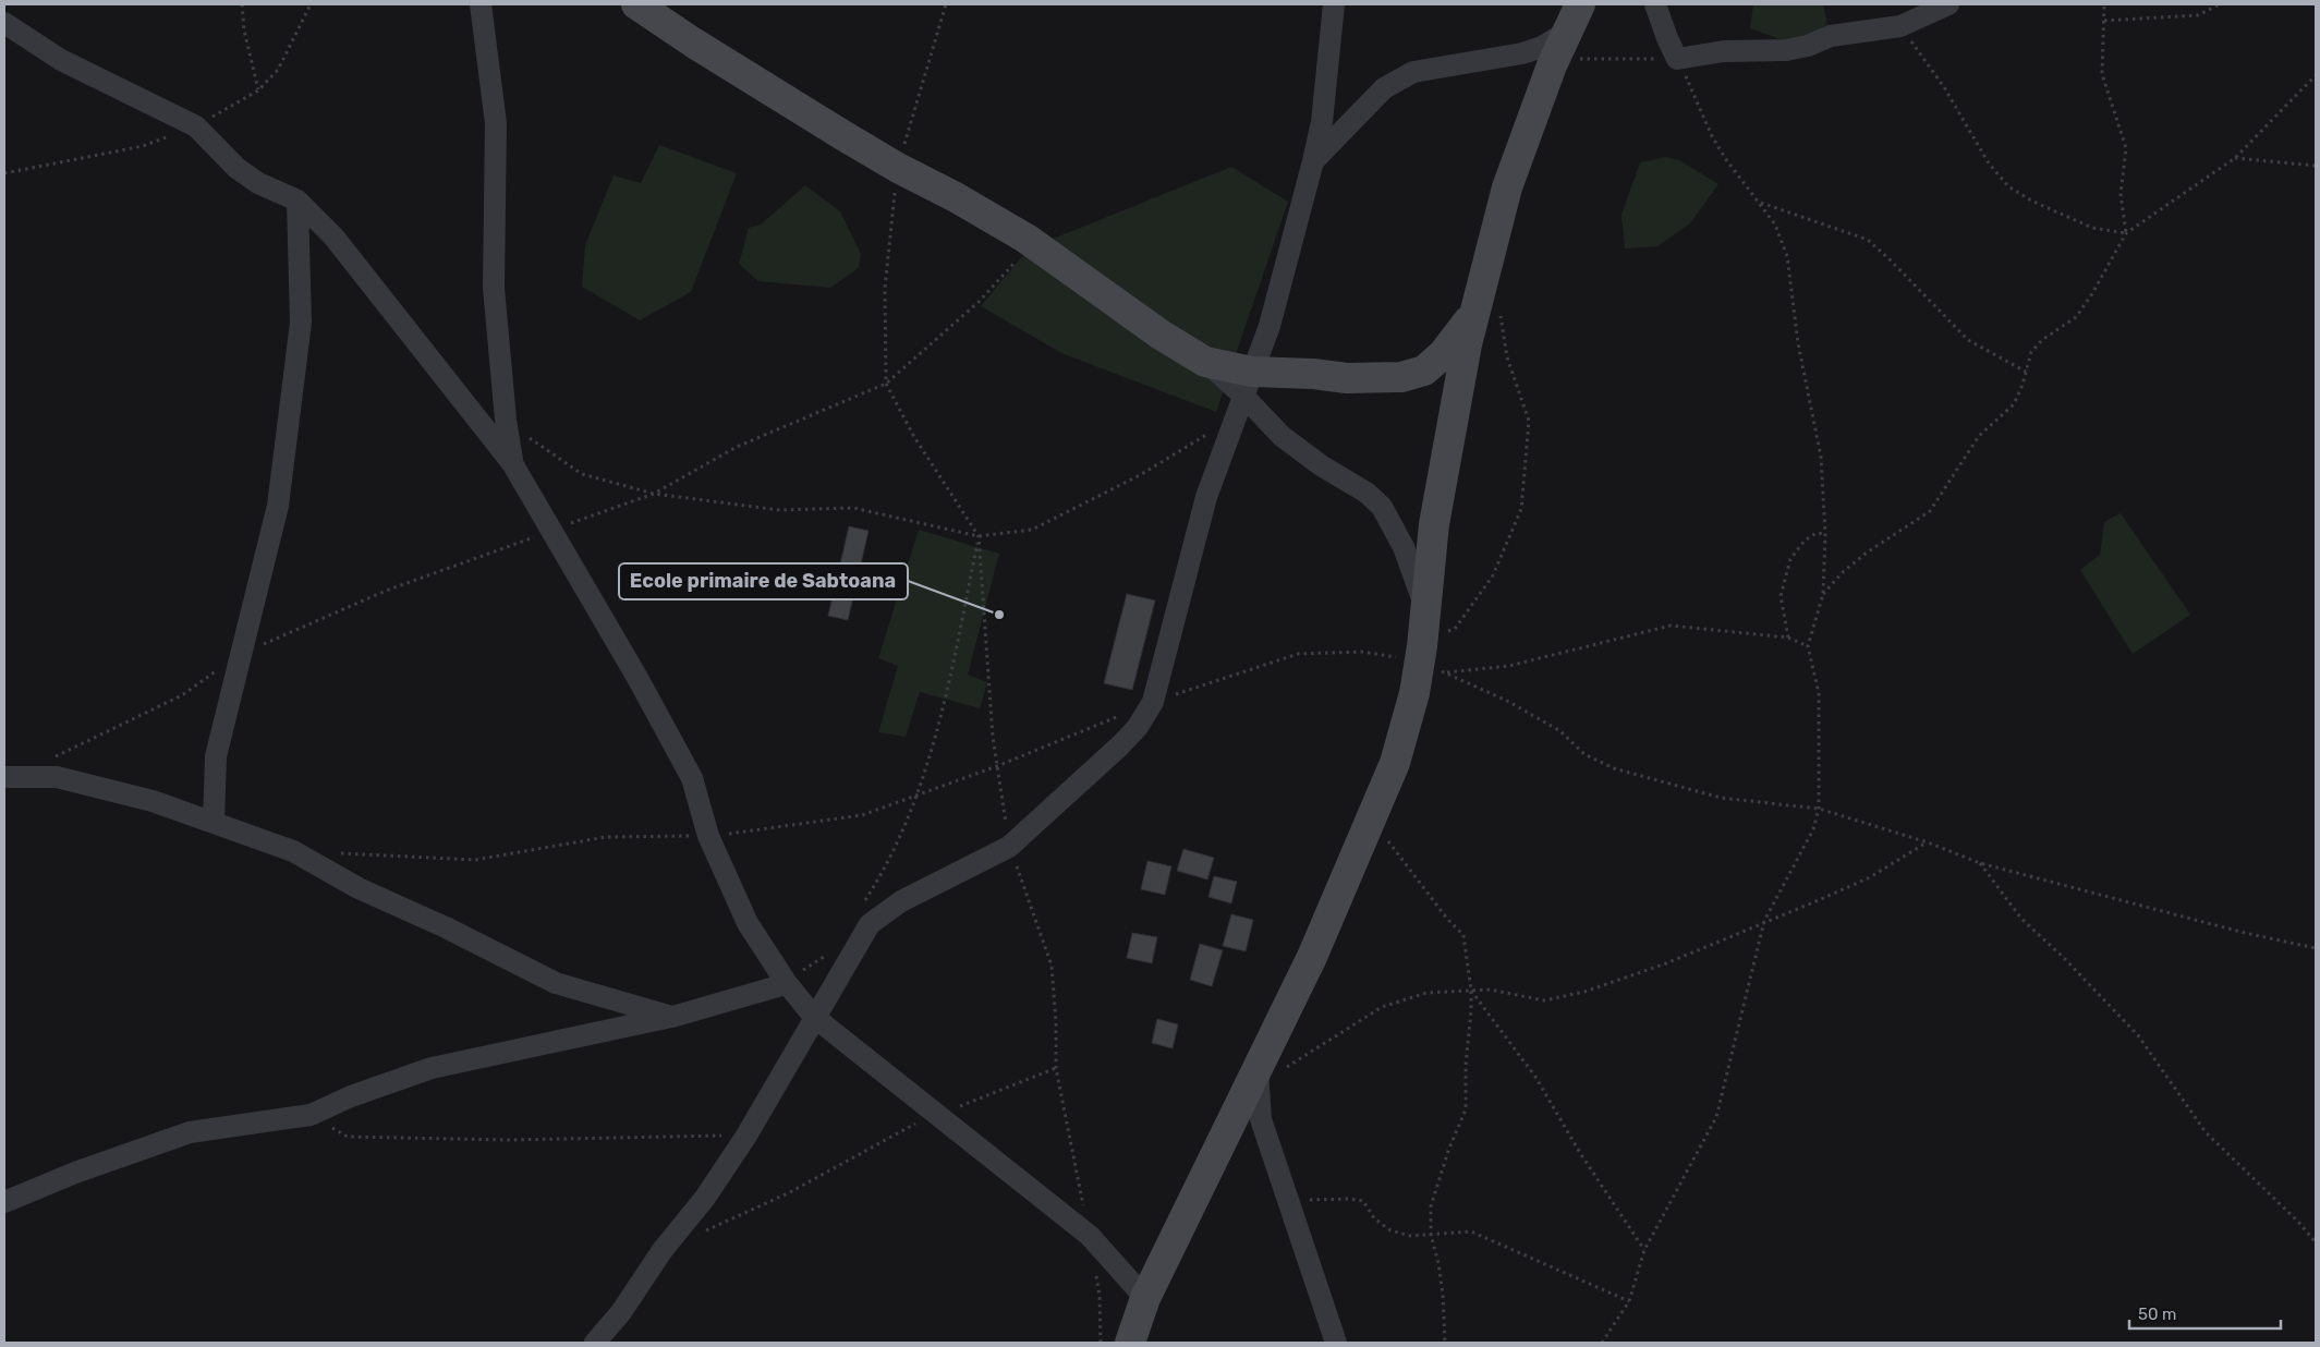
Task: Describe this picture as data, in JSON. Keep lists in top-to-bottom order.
{
  "places": ["Ecole primaire de Sabtoana"],
  "scale_bar": "50 m"
}
